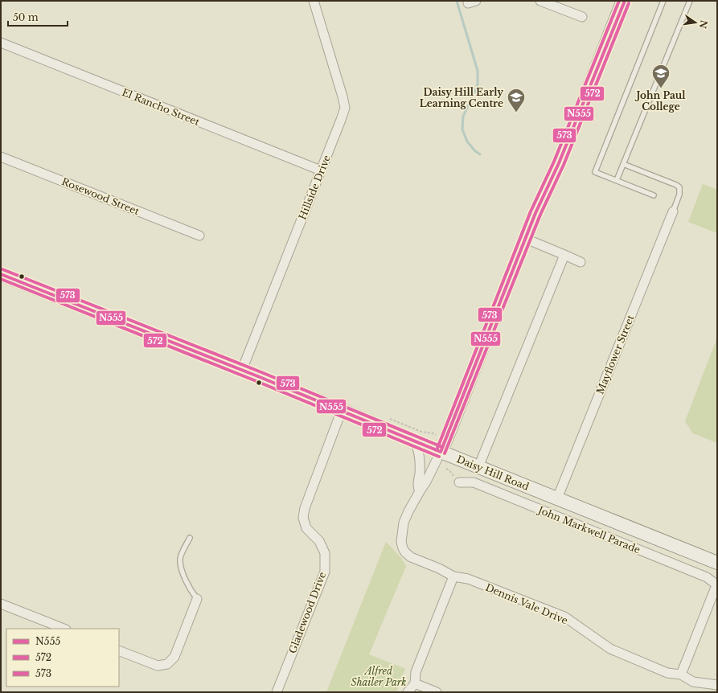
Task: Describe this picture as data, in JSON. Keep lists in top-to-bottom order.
{
  "streets": {
    "main road": ["Daisy Hill Road"],
    "street": [
      "El Rancho Street",
      "Hillside Drive",
      "Rosewood Street",
      "Mayflower Street",
      "John Markwell Parade",
      "Dennis Vale Drive",
      "Gladewood Drive"
    ]
  },
  "crossings": [
    ["El Rancho Street", "Hillside Drive"],
    ["Hillside Drive", "Daisy Hill Road"],
    ["Mayflower Street", "Daisy Hill Road"],
    ["Daisy Hill Road", "Gladewood Drive"]
  ],
  "parks": ["Alfred Shailer Park"],
  "places": {
    "school or university": ["John Paul College", "Daisy Hill Early Learning Centre"]
  },
  "lines": ["transit line N555", "transit line 573", "transit line 572"],
  "legend": ["N555", "572", "573"],
  "scale_bar": "50 m",
  "north": "right"
}
